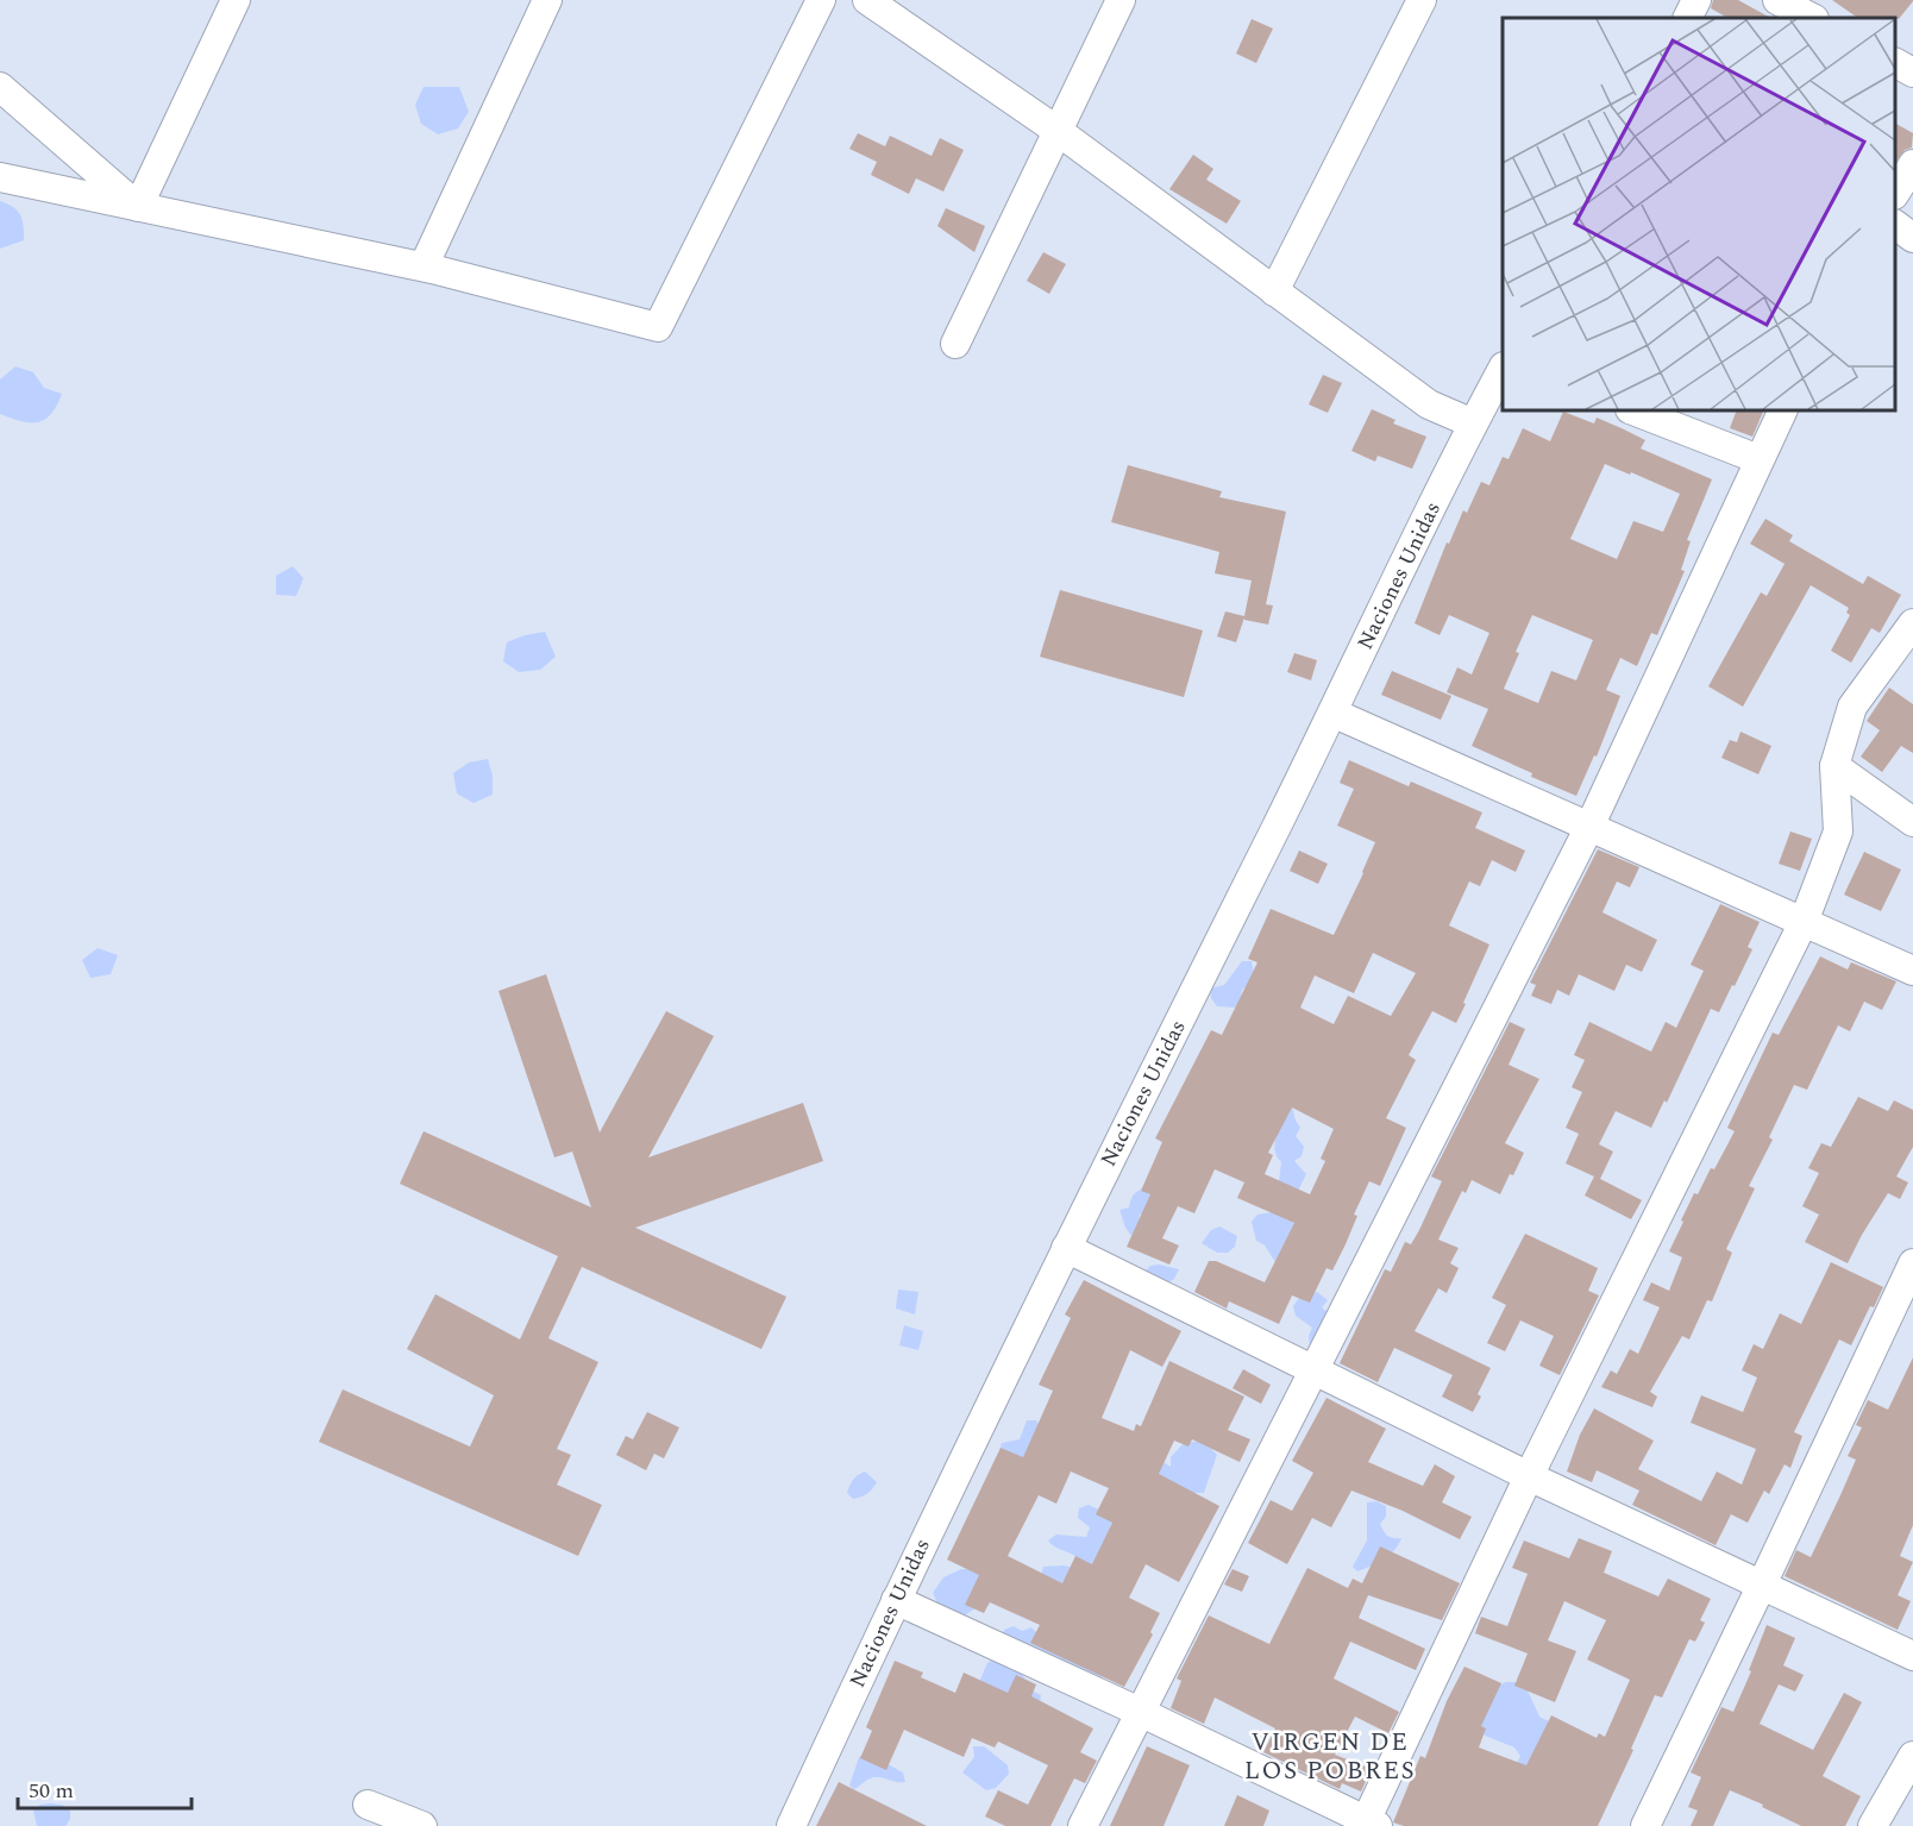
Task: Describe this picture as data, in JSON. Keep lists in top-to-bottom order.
{
  "streets": {
    "street": ["Naciones Unidas"]
  },
  "districts": ["VIRGEN DE LOS POBRES"],
  "scale_bar": "50 m"
}
